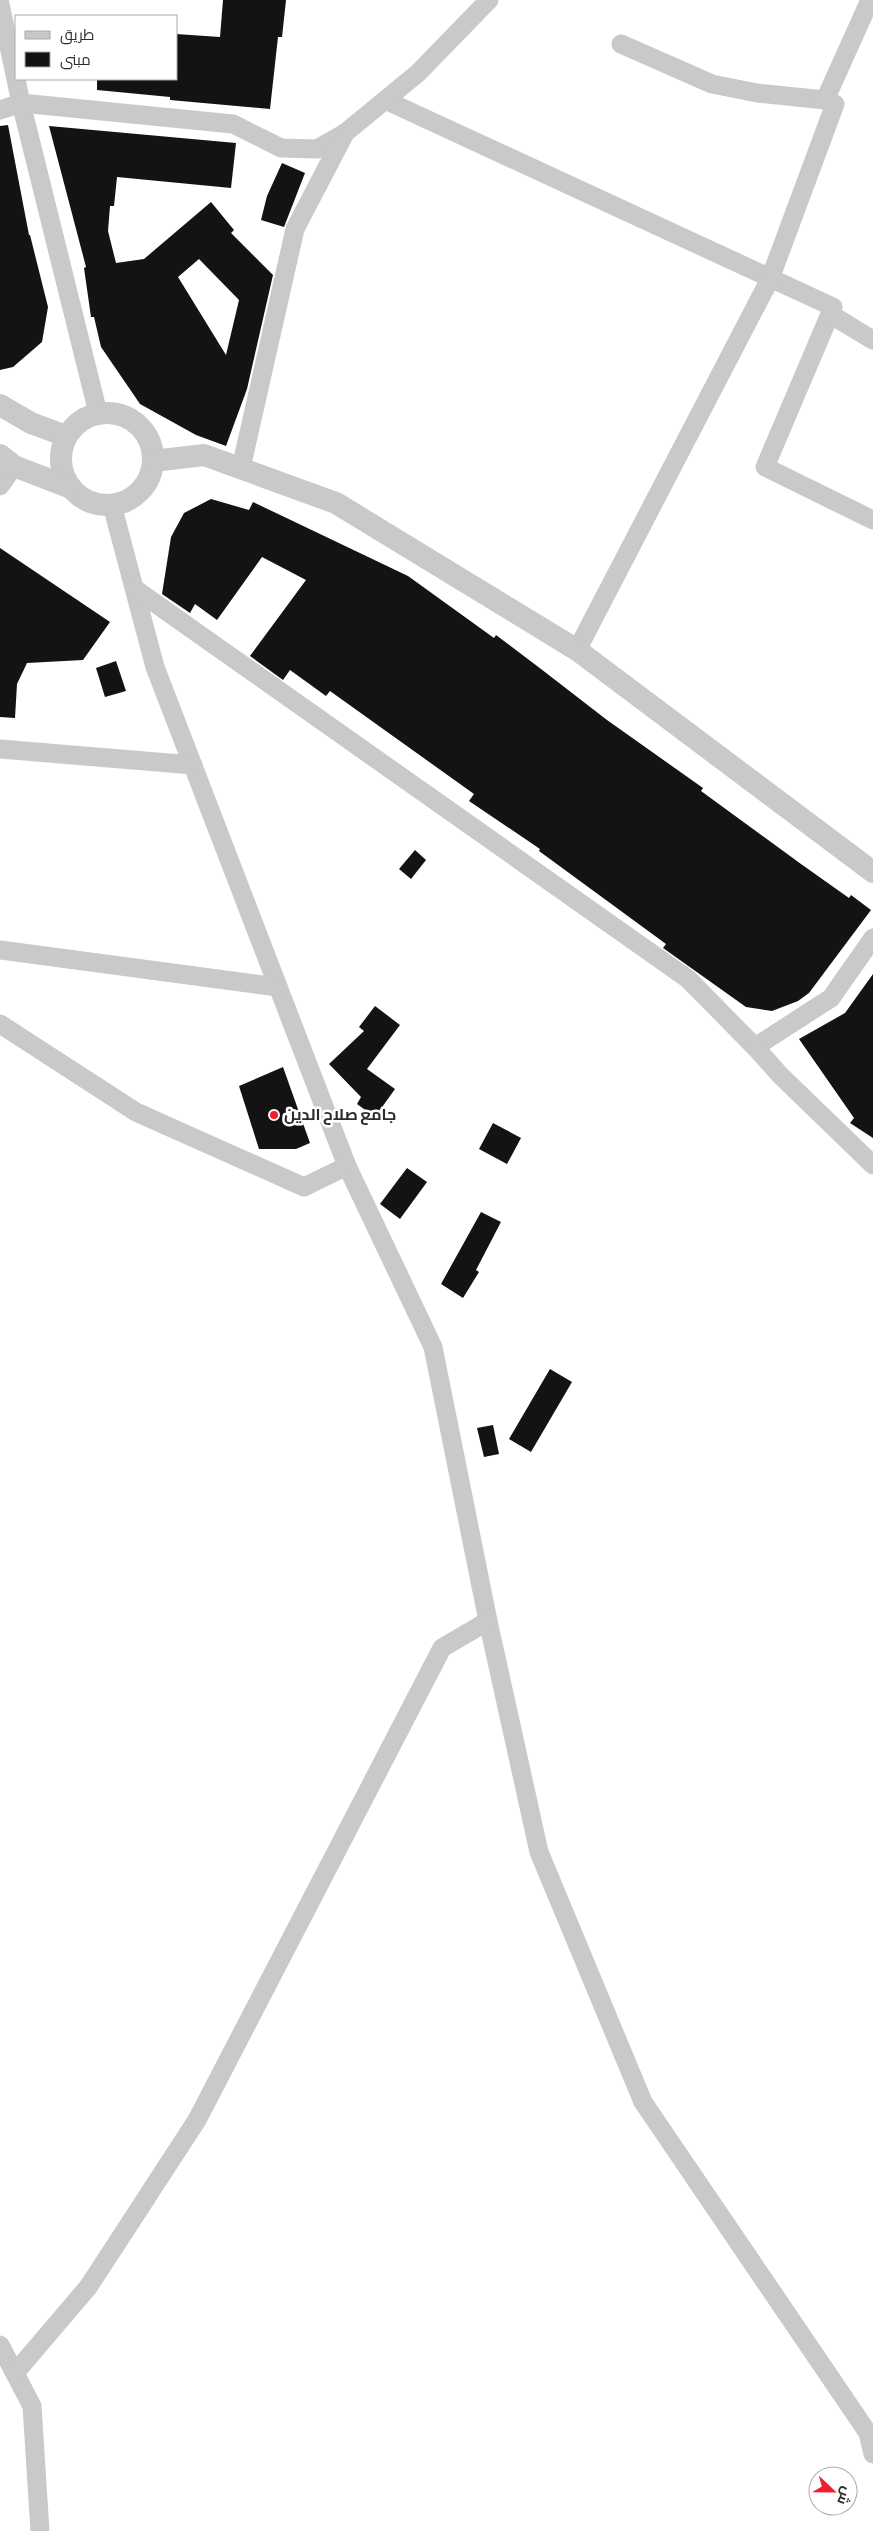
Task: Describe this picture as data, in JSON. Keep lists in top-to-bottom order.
{
  "places": ["جامع صلاح الدين"],
  "legend": ["طريق", "مبنى"],
  "north": "right"
}
